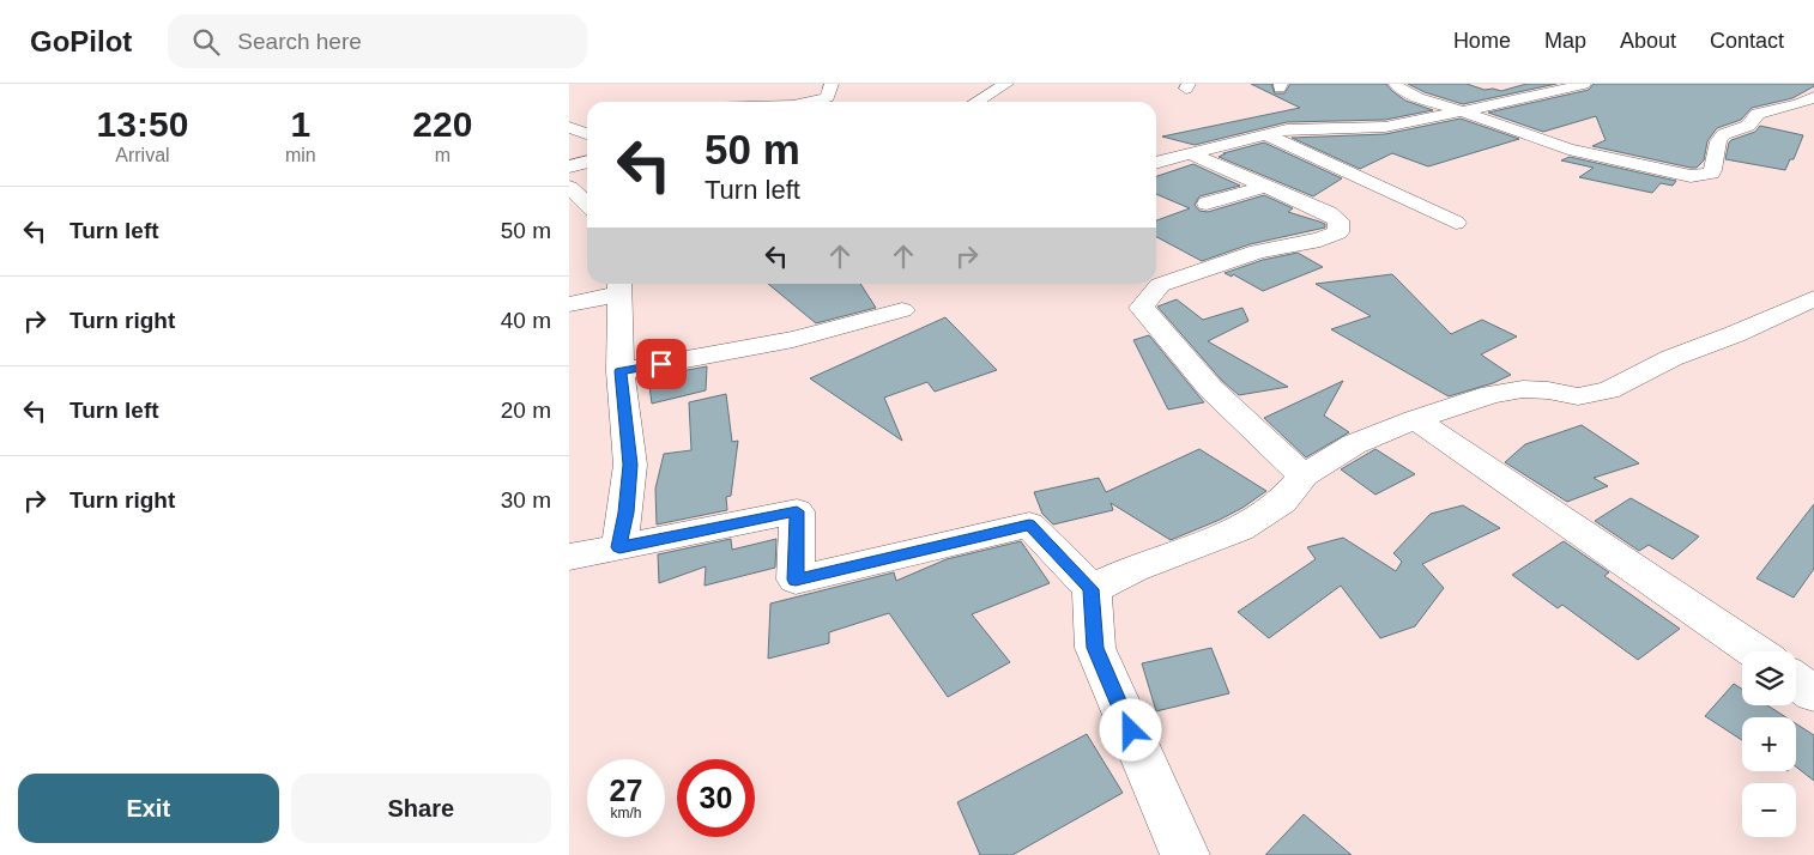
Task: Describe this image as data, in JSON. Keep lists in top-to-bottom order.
{
  "page": {
    "header": "GoPilot",
    "search": "Search here",
    "nav": [
      "Home",
      "Map",
      "About",
      "Contact"
    ],
    "eta": [
      "13:50",
      "Arrival",
      "1",
      "min",
      "220",
      "m"
    ],
    "turn": ["50 m", "Turn left"],
    "list": [
      {
        "name": "Turn left",
        "value": "50 m"
      },
      {
        "name": "Turn right",
        "value": "40 m"
      },
      {
        "name": "Turn left",
        "value": "20 m"
      },
      {
        "name": "Turn right",
        "value": "30 m"
      }
    ],
    "map_buttons": ["+", "−"],
    "speed": "27 km/h",
    "limit": "30",
    "buttons": ["Exit", "Share"]
  }
}
